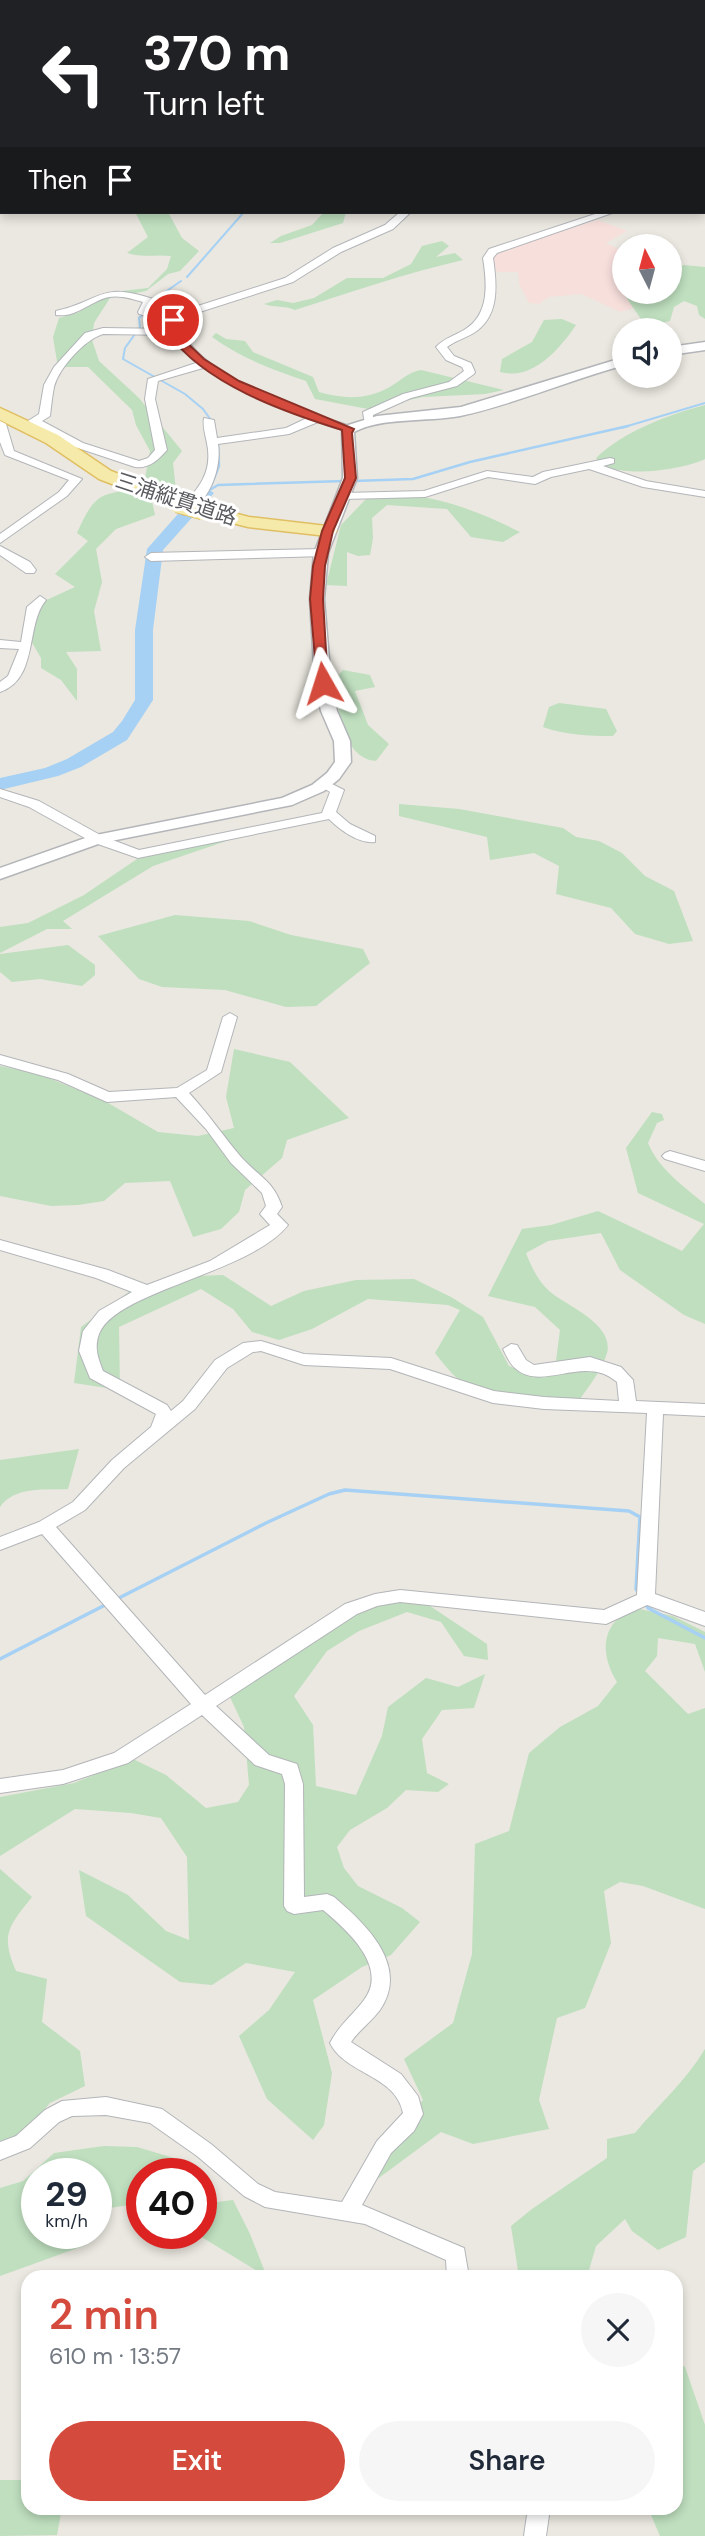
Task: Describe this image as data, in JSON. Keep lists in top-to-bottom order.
{
  "streets": {
    "main road": ["三浦縦貫道路"]
  },
  "north": "top",
  "page": {
    "turn": ["370 m", "Turn left"],
    "then": "Then",
    "speed": "29 km/h",
    "limit": "40",
    "heading": ["2 min", "610 m · 13:57"],
    "buttons": ["Exit", "Share"]
  }
}
